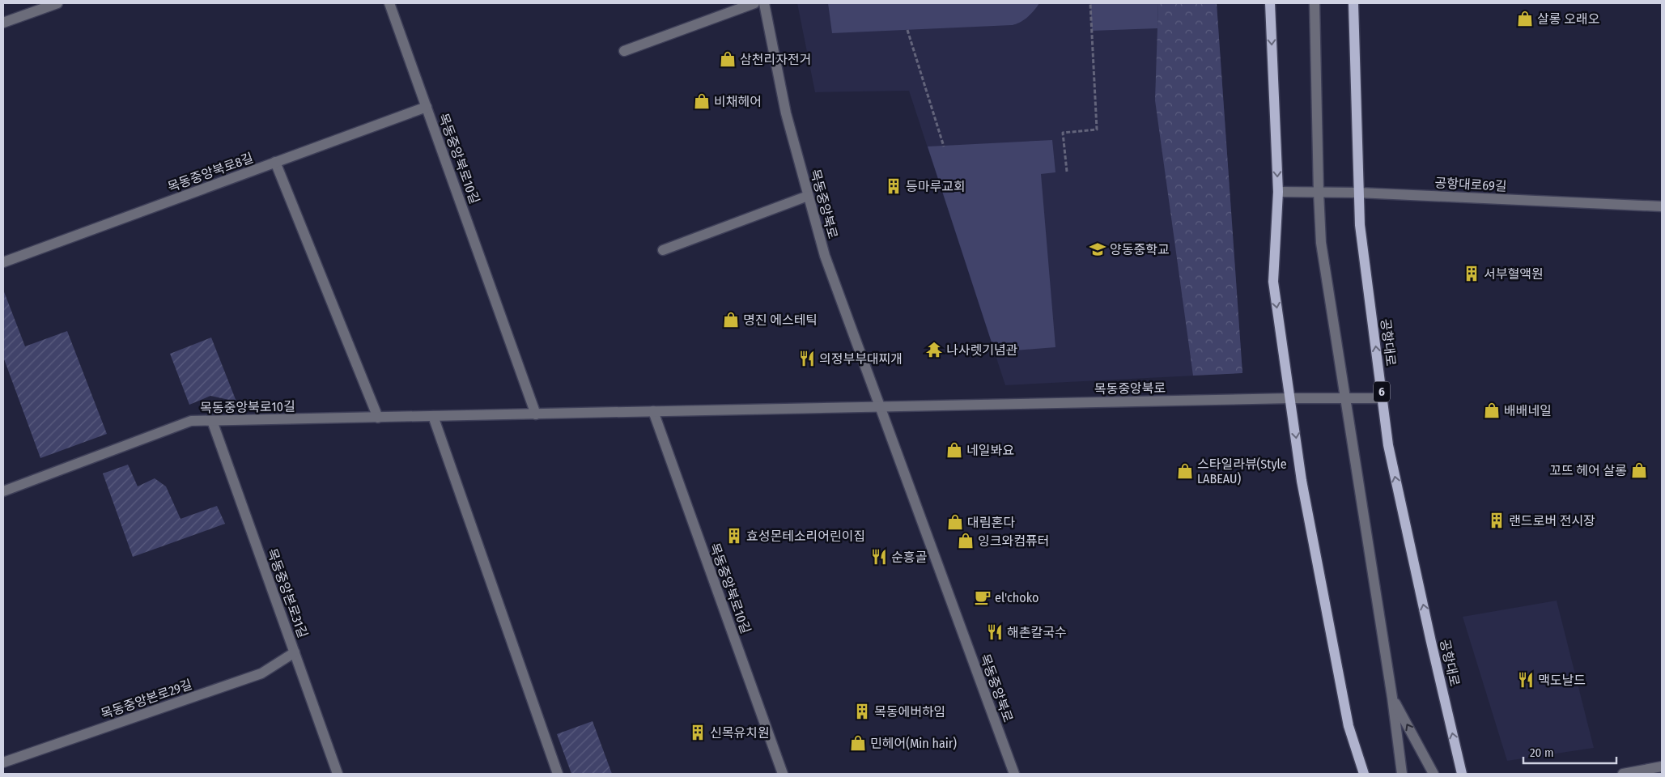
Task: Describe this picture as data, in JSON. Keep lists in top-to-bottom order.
{
  "streets": {
    "main road": ["공항대로", "6"],
    "street": [
      "목동중앙북로10길",
      "목동중앙북로8길",
      "공항대로69길",
      "목동중앙북로",
      "목동중앙본로31길",
      "목동중앙본로29길"
    ]
  },
  "crossings": [
    ["목동중앙북로10길", "목동중앙북로8길"],
    ["목동중앙북로10길", "목동중앙북로"],
    ["목동중앙북로10길", "목동중앙본로31길"],
    ["공항대로69길", "공항대로"],
    ["목동중앙북로", "공항대로"],
    ["목동중앙본로31길", "목동중앙본로29길"]
  ],
  "one_way": ["공항대로"],
  "places": {
    "shop": [
      "살롱 오래오",
      "삼천리자전거",
      "비채헤어",
      "명진 에스테틱",
      "배배네일",
      "네일봐요",
      "꼬뜨 헤어 살롱",
      "스타일라뷰(Style LABEAU)",
      "대림혼다",
      "잉크와컴퓨터",
      "민헤어(Min hair)"
    ],
    "building": [
      "등마루교회",
      "서부혈액원",
      "랜드로버 전시장",
      "효성몬테소리어린이집",
      "목동에버하임",
      "신목유치원"
    ],
    "school or university": ["양동중학교"],
    "temple": ["나사렛기념관"],
    "restaurant": [
      "의정부부대찌개",
      "순흥골",
      "해촌칼국수",
      "맥도날드"
    ],
    "cafe": ["el'choko"]
  },
  "scale_bar": "20 m"
}
